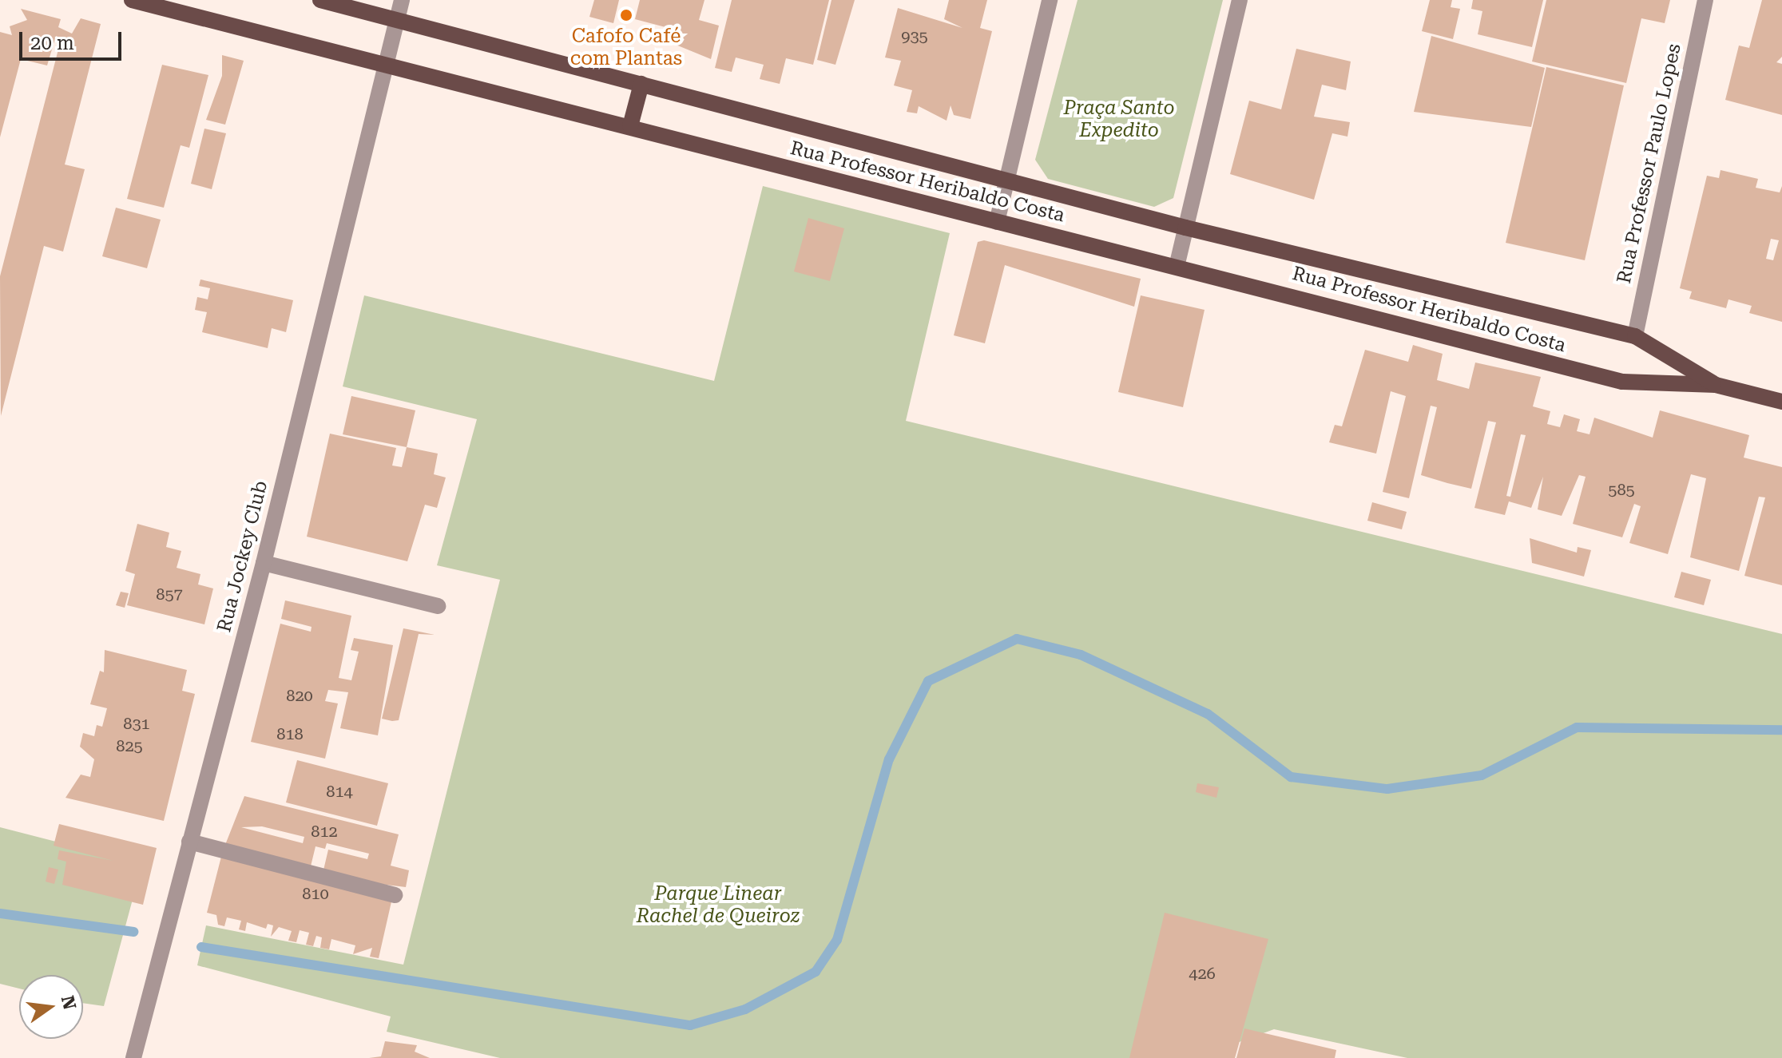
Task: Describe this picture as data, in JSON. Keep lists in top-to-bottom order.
{
  "streets": {
    "main road": ["Rua Professor Heribaldo Costa"],
    "street": ["Rua Professor Paulo Lopes", "Rua Jockey Club"]
  },
  "crossings": [
    ["Rua Professor Paulo Lopes", "Rua Professor Heribaldo Costa"],
    ["Rua Professor Heribaldo Costa", "Rua Jockey Club"]
  ],
  "parks": ["Praça Santo Expedito", "Parque Linear Rachel de Queiroz"],
  "places": ["Cafofo Café com Plantas"],
  "house_numbers": [
    "935",
    "585",
    "857",
    "820",
    "831",
    "818",
    "825",
    "814",
    "812",
    "810",
    "426"
  ],
  "scale_bar": "20 m",
  "north": "right"
}
